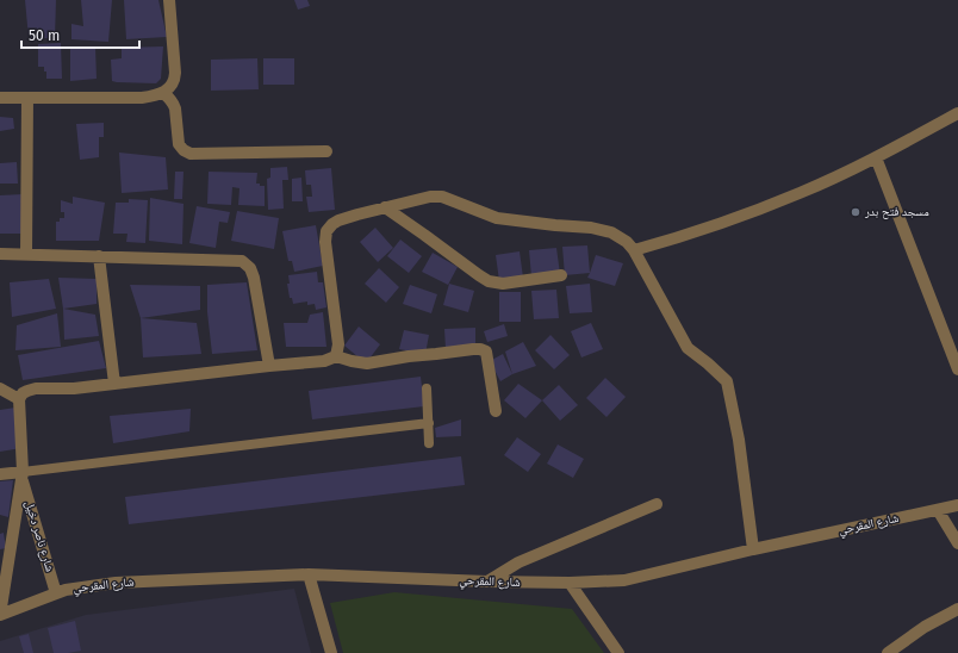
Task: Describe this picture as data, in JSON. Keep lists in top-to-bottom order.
{
  "streets": {
    "street": ["شارع المقرحي", "شارع ناصر دخيل"]
  },
  "crossings": [
    ["شارع المقرحي", "شارع ناصر دخيل"]
  ],
  "places": ["مسجد فتح بدر"],
  "scale_bar": "50 m"
}
